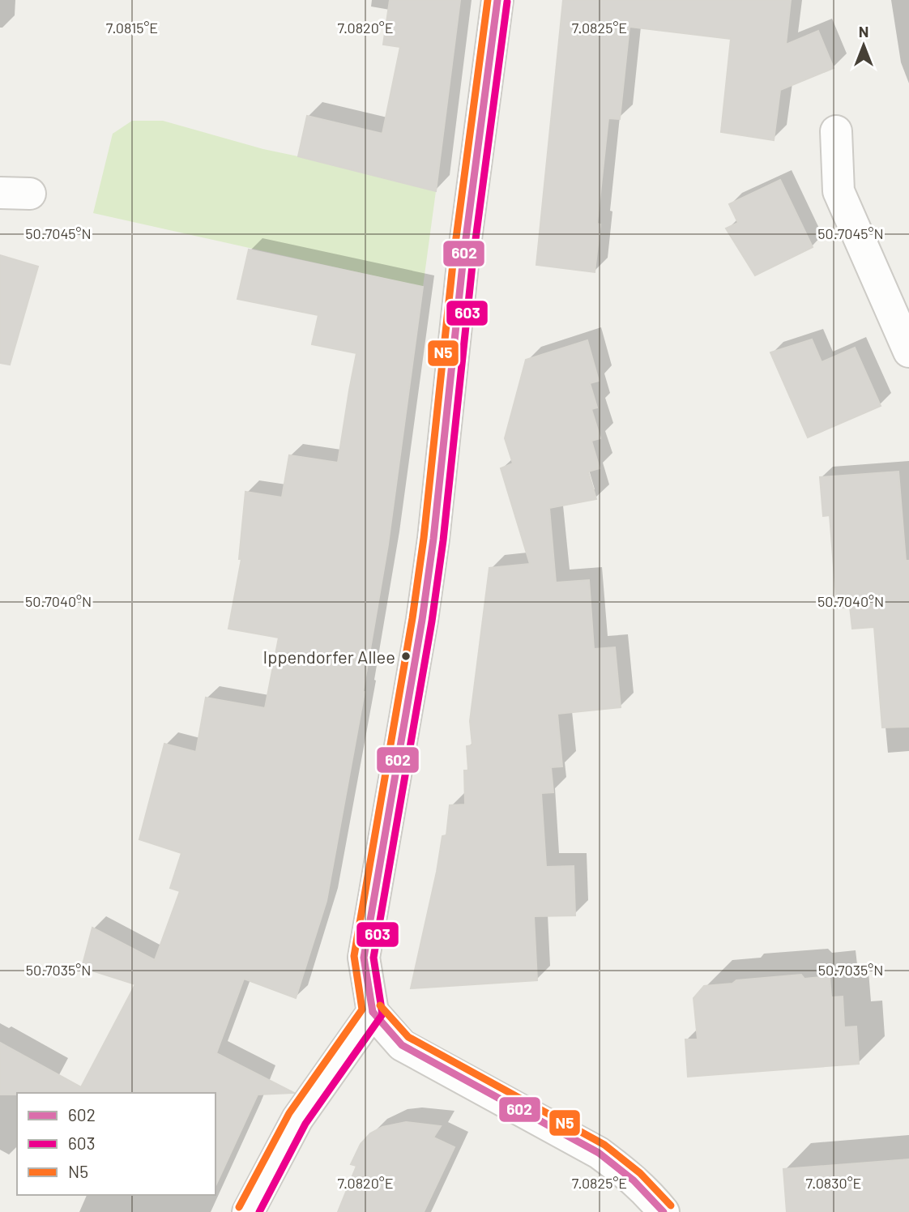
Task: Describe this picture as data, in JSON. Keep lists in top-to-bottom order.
{
  "places": ["Ippendorfer Allee"],
  "lines": ["transit line 602", "transit line N5", "transit line 603"],
  "legend": ["602", "603", "N5"],
  "north": "top",
  "coordinates": [
    "7.0815°E",
    "7.0820°E",
    "7.0825°E",
    "50.7045°N",
    "50.7040°N",
    "50.7035°N",
    "7.0830°E"
  ]
}
